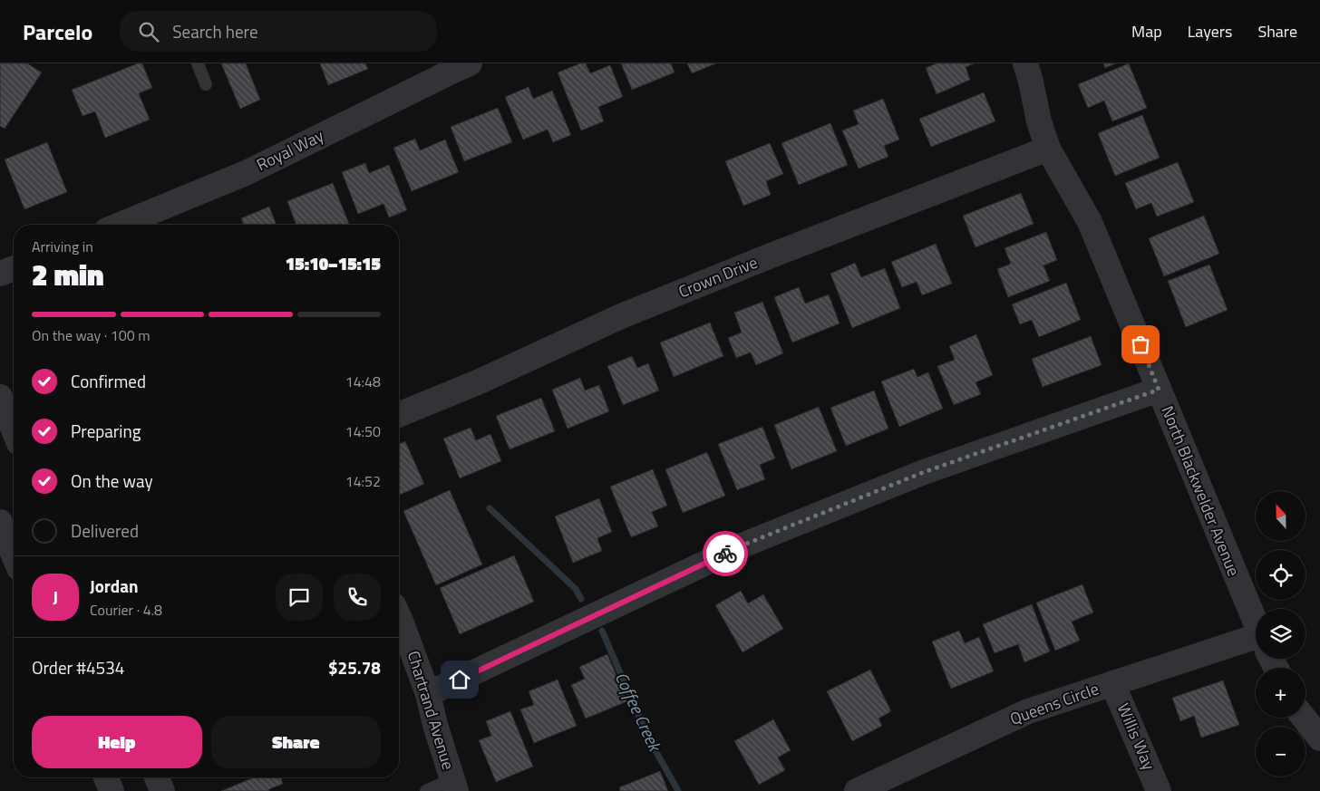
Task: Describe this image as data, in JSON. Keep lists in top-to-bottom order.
{
  "streets": {
    "street": [
      "Royal Way",
      "Crown Drive",
      "North Blackwelder Avenue",
      "Queens Circle",
      "Chartrand Avenue",
      "Willis Way"
    ]
  },
  "crossings": [
    ["Crown Drive", "North Blackwelder Avenue"],
    ["Queens Circle", "Willis Way"]
  ],
  "water": ["Coffee Creek"],
  "north": "top",
  "page": {
    "header": "Parcelo",
    "search": "Search here",
    "nav": ["Map", "Layers", "Share"],
    "heading": ["2 min", "Arriving in", "15:10–15:15"],
    "panel": [
      "Jordan",
      "Courier · 4.8",
      "Order #4534",
      "$25.78"
    ],
    "bar": "On the way · 100 m",
    "list": [
      ["Confirmed", "14:48"],
      ["Preparing", "14:50"],
      ["On the way", "14:52"],
      "Delivered"
    ],
    "map_buttons": ["+", "−"],
    "round": "J",
    "buttons": ["Help", "Share"]
  }
}
